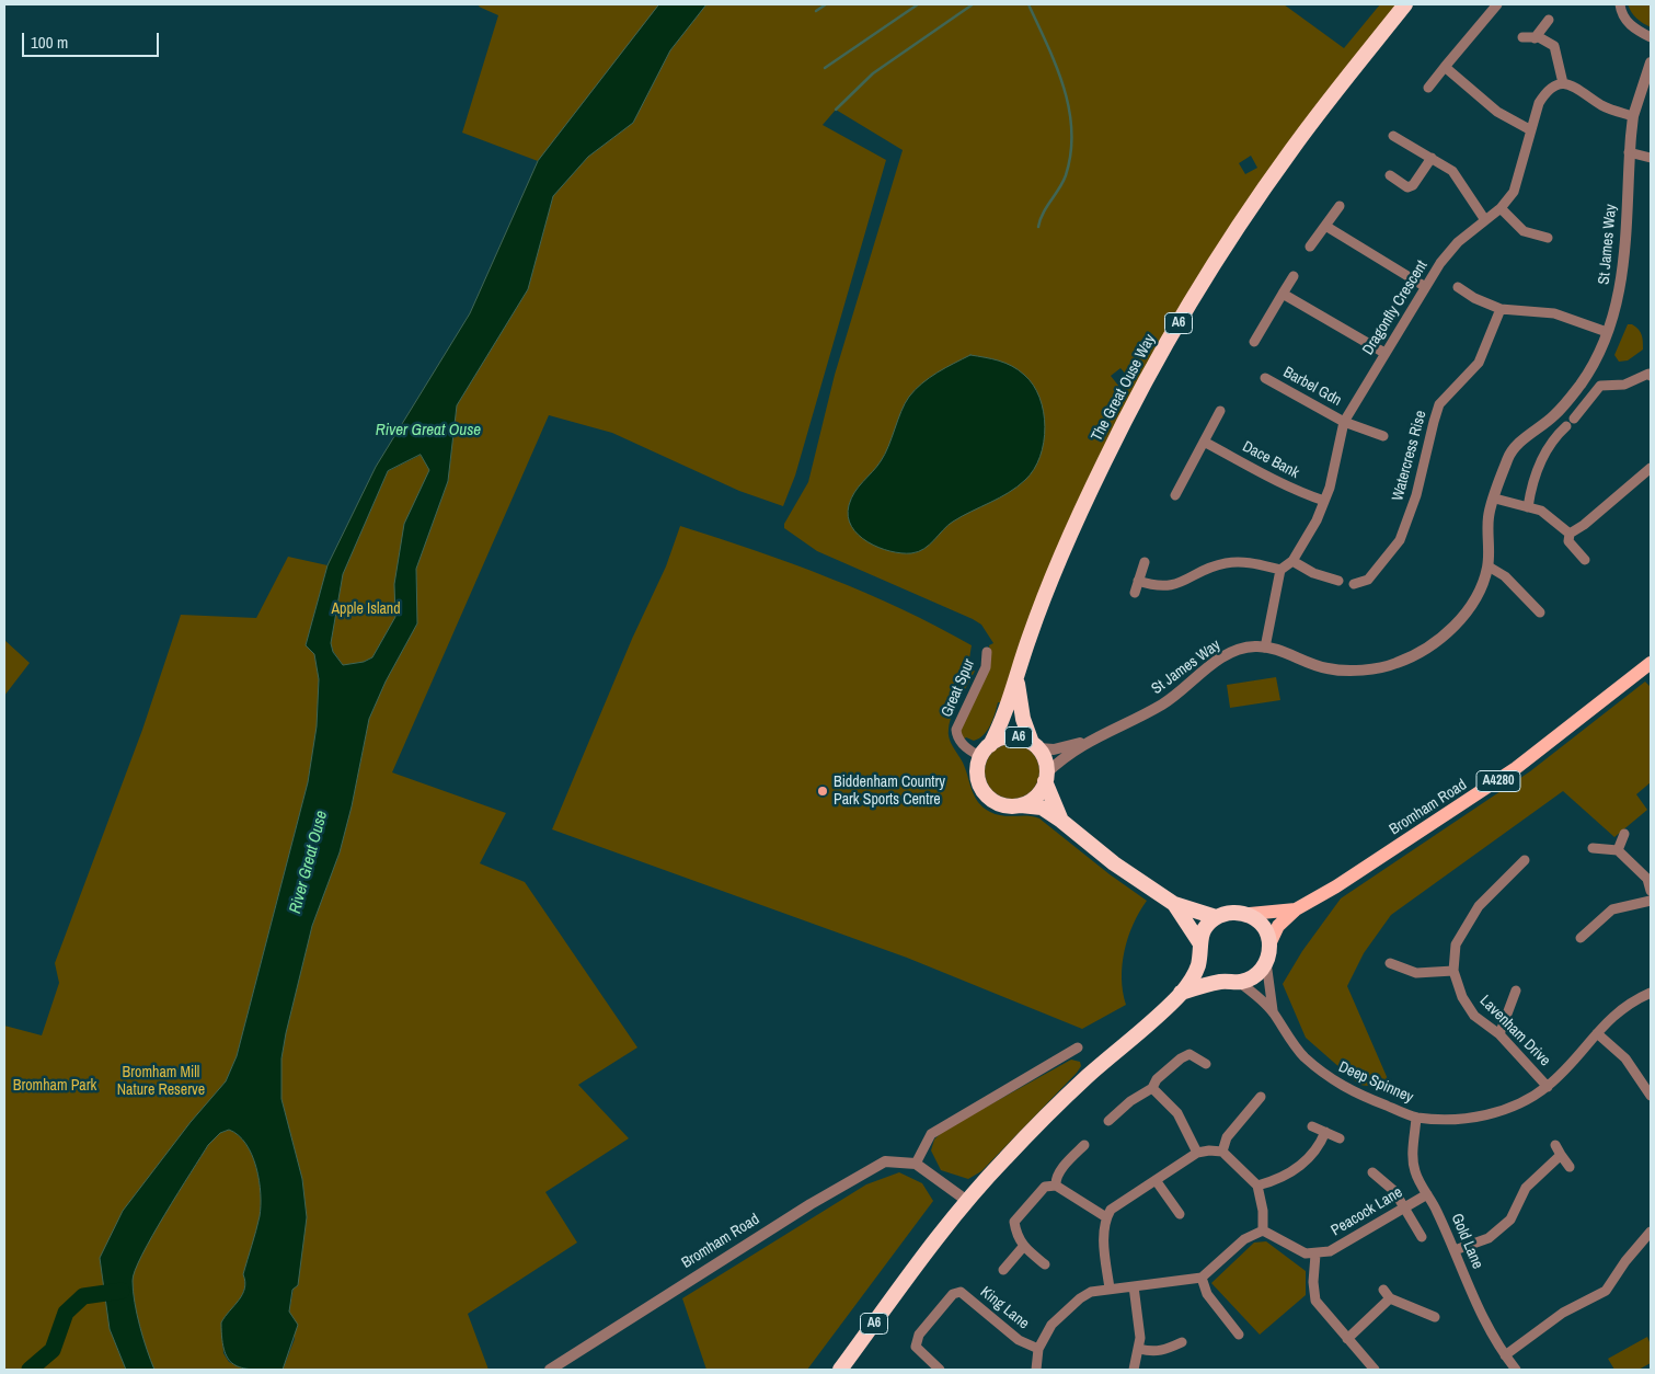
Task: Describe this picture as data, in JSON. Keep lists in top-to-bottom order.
{
  "streets": {
    "highway": ["A6", "The Great Ouse Way"],
    "main road": ["A4280", "Bromham Road"],
    "street": [
      "St James Way",
      "Dragonfly Crescent",
      "Barbel Gdn",
      "Watercress Rise",
      "Dace Bank",
      "Great Spur",
      "Lavenham Drive",
      "Deep Spinney",
      "Peacock Lane",
      "Gold Lane",
      "King Lane"
    ]
  },
  "crossings": [
    ["Dragonfly Crescent", "Barbel Gdn"],
    ["Dragonfly Crescent", "Dace Bank"],
    ["A6", "The Great Ouse Way"],
    ["A6", "Great Spur"],
    ["A6", "Bromham Road"],
    ["A6", "Deep Spinney"],
    ["The Great Ouse Way", "Great Spur"],
    ["Bromham Road", "Deep Spinney"],
    ["Lavenham Drive", "Deep Spinney"],
    ["Deep Spinney", "Gold Lane"],
    ["Peacock Lane", "Gold Lane"]
  ],
  "water": ["River Great Ouse"],
  "parks": ["Apple Island", "Bromham Mill Nature Reserve", "Bromham Park"],
  "places": ["Biddenham Country Park Sports Centre"],
  "scale_bar": "100 m"
}
